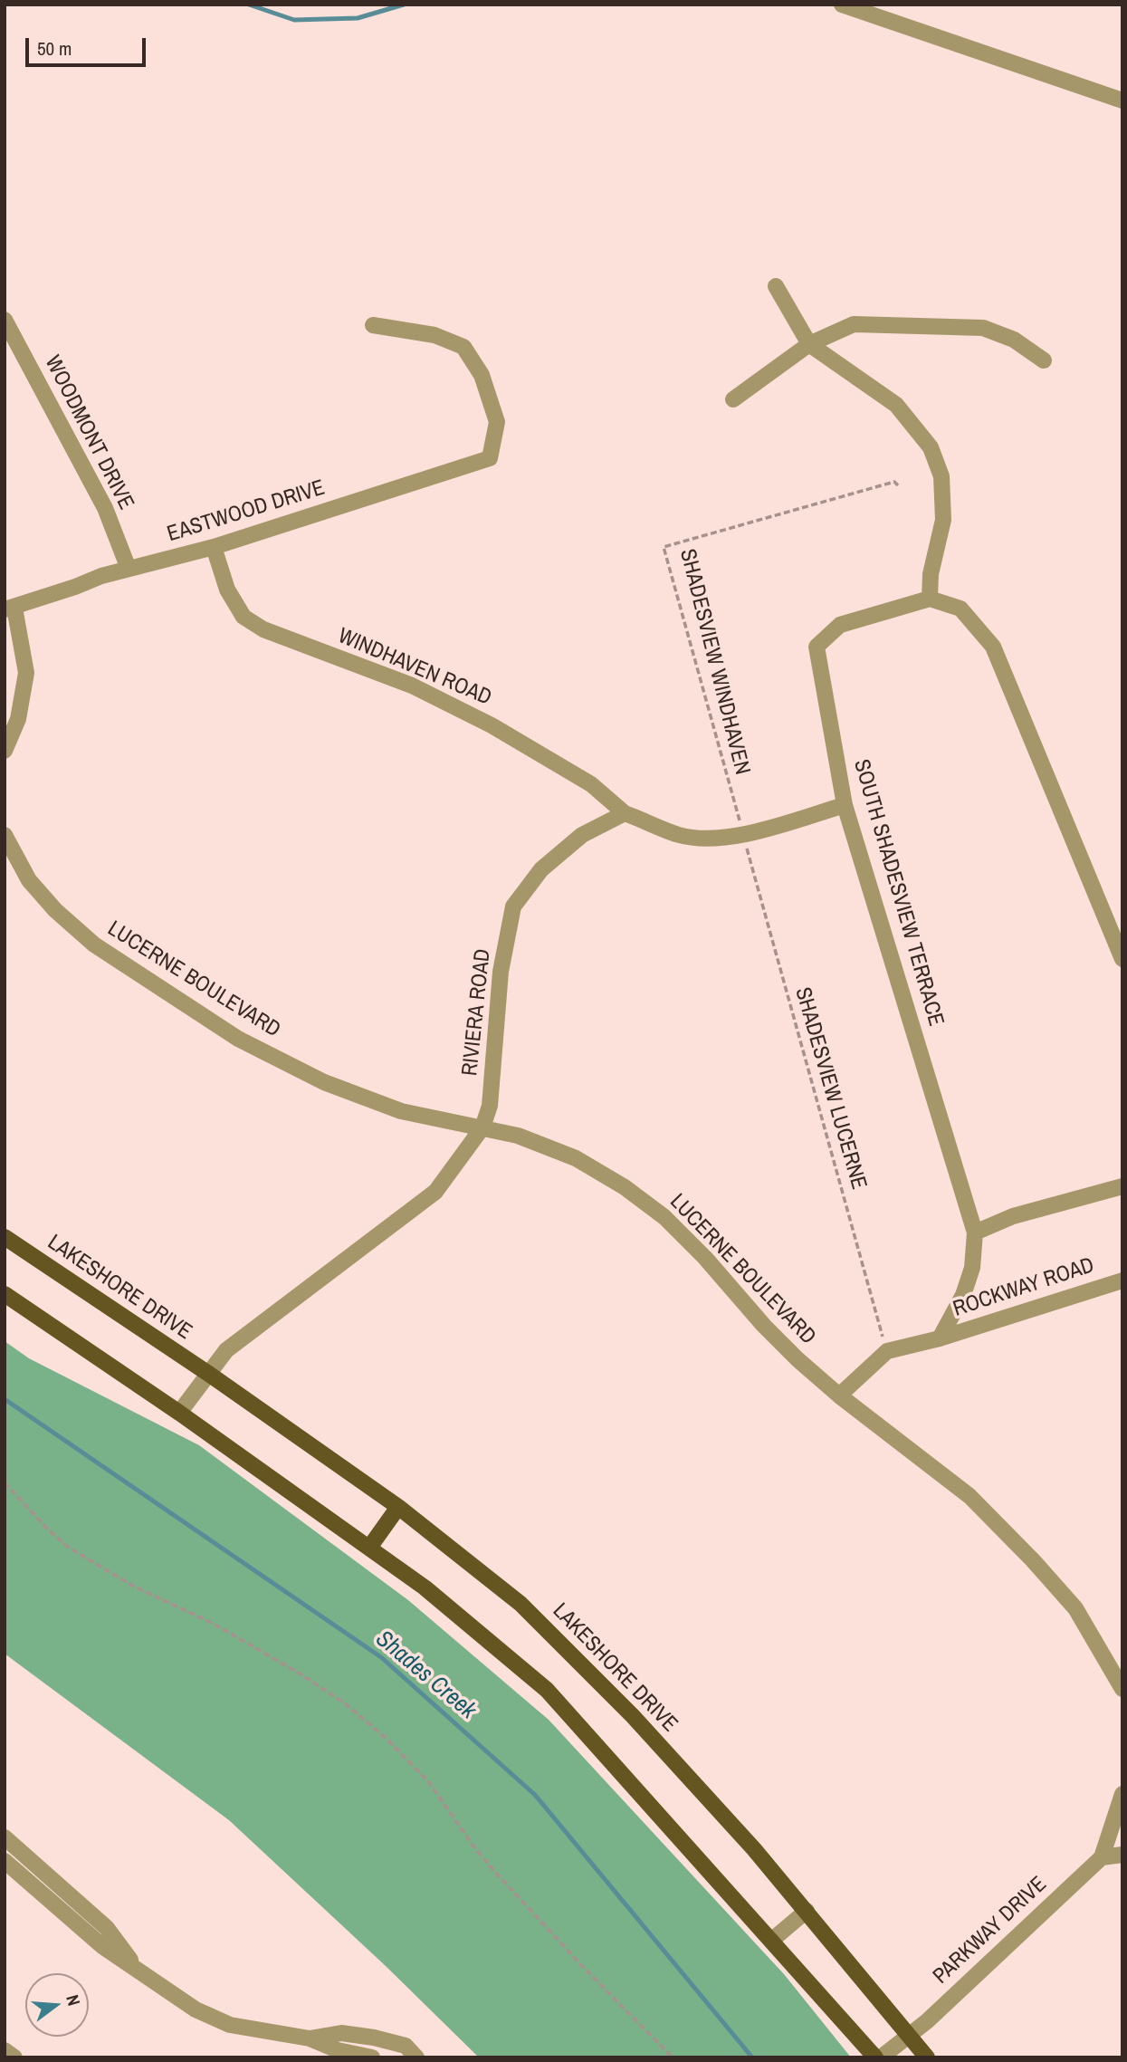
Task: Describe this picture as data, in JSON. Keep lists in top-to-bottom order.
{
  "streets": {
    "main road": ["LAKESHORE DRIVE"],
    "street": [
      "WOODMONT DRIVE",
      "EASTWOOD DRIVE",
      "WINDHAVEN ROAD",
      "SOUTH SHADESVIEW TERRACE",
      "LUCERNE BOULEVARD",
      "RIVIERA ROAD",
      "ROCKWAY ROAD",
      "PARKWAY DRIVE"
    ],
    "path": ["SHADESVIEW WINDHAVEN", "SHADESVIEW LUCERNE"]
  },
  "crossings": [
    ["WOODMONT DRIVE", "EASTWOOD DRIVE"],
    ["EASTWOOD DRIVE", "WINDHAVEN ROAD"],
    ["SHADESVIEW WINDHAVEN", "SHADESVIEW LUCERNE"],
    ["WINDHAVEN ROAD", "RIVIERA ROAD"],
    ["SOUTH SHADESVIEW TERRACE", "ROCKWAY ROAD"],
    ["LUCERNE BOULEVARD", "RIVIERA ROAD"],
    ["LUCERNE BOULEVARD", "ROCKWAY ROAD"],
    ["RIVIERA ROAD", "LAKESHORE DRIVE"],
    ["SHADESVIEW LUCERNE", "ROCKWAY ROAD"],
    ["LAKESHORE DRIVE", "PARKWAY DRIVE"]
  ],
  "water": ["Shades Creek"],
  "scale_bar": "50 m",
  "north": "right"
}
